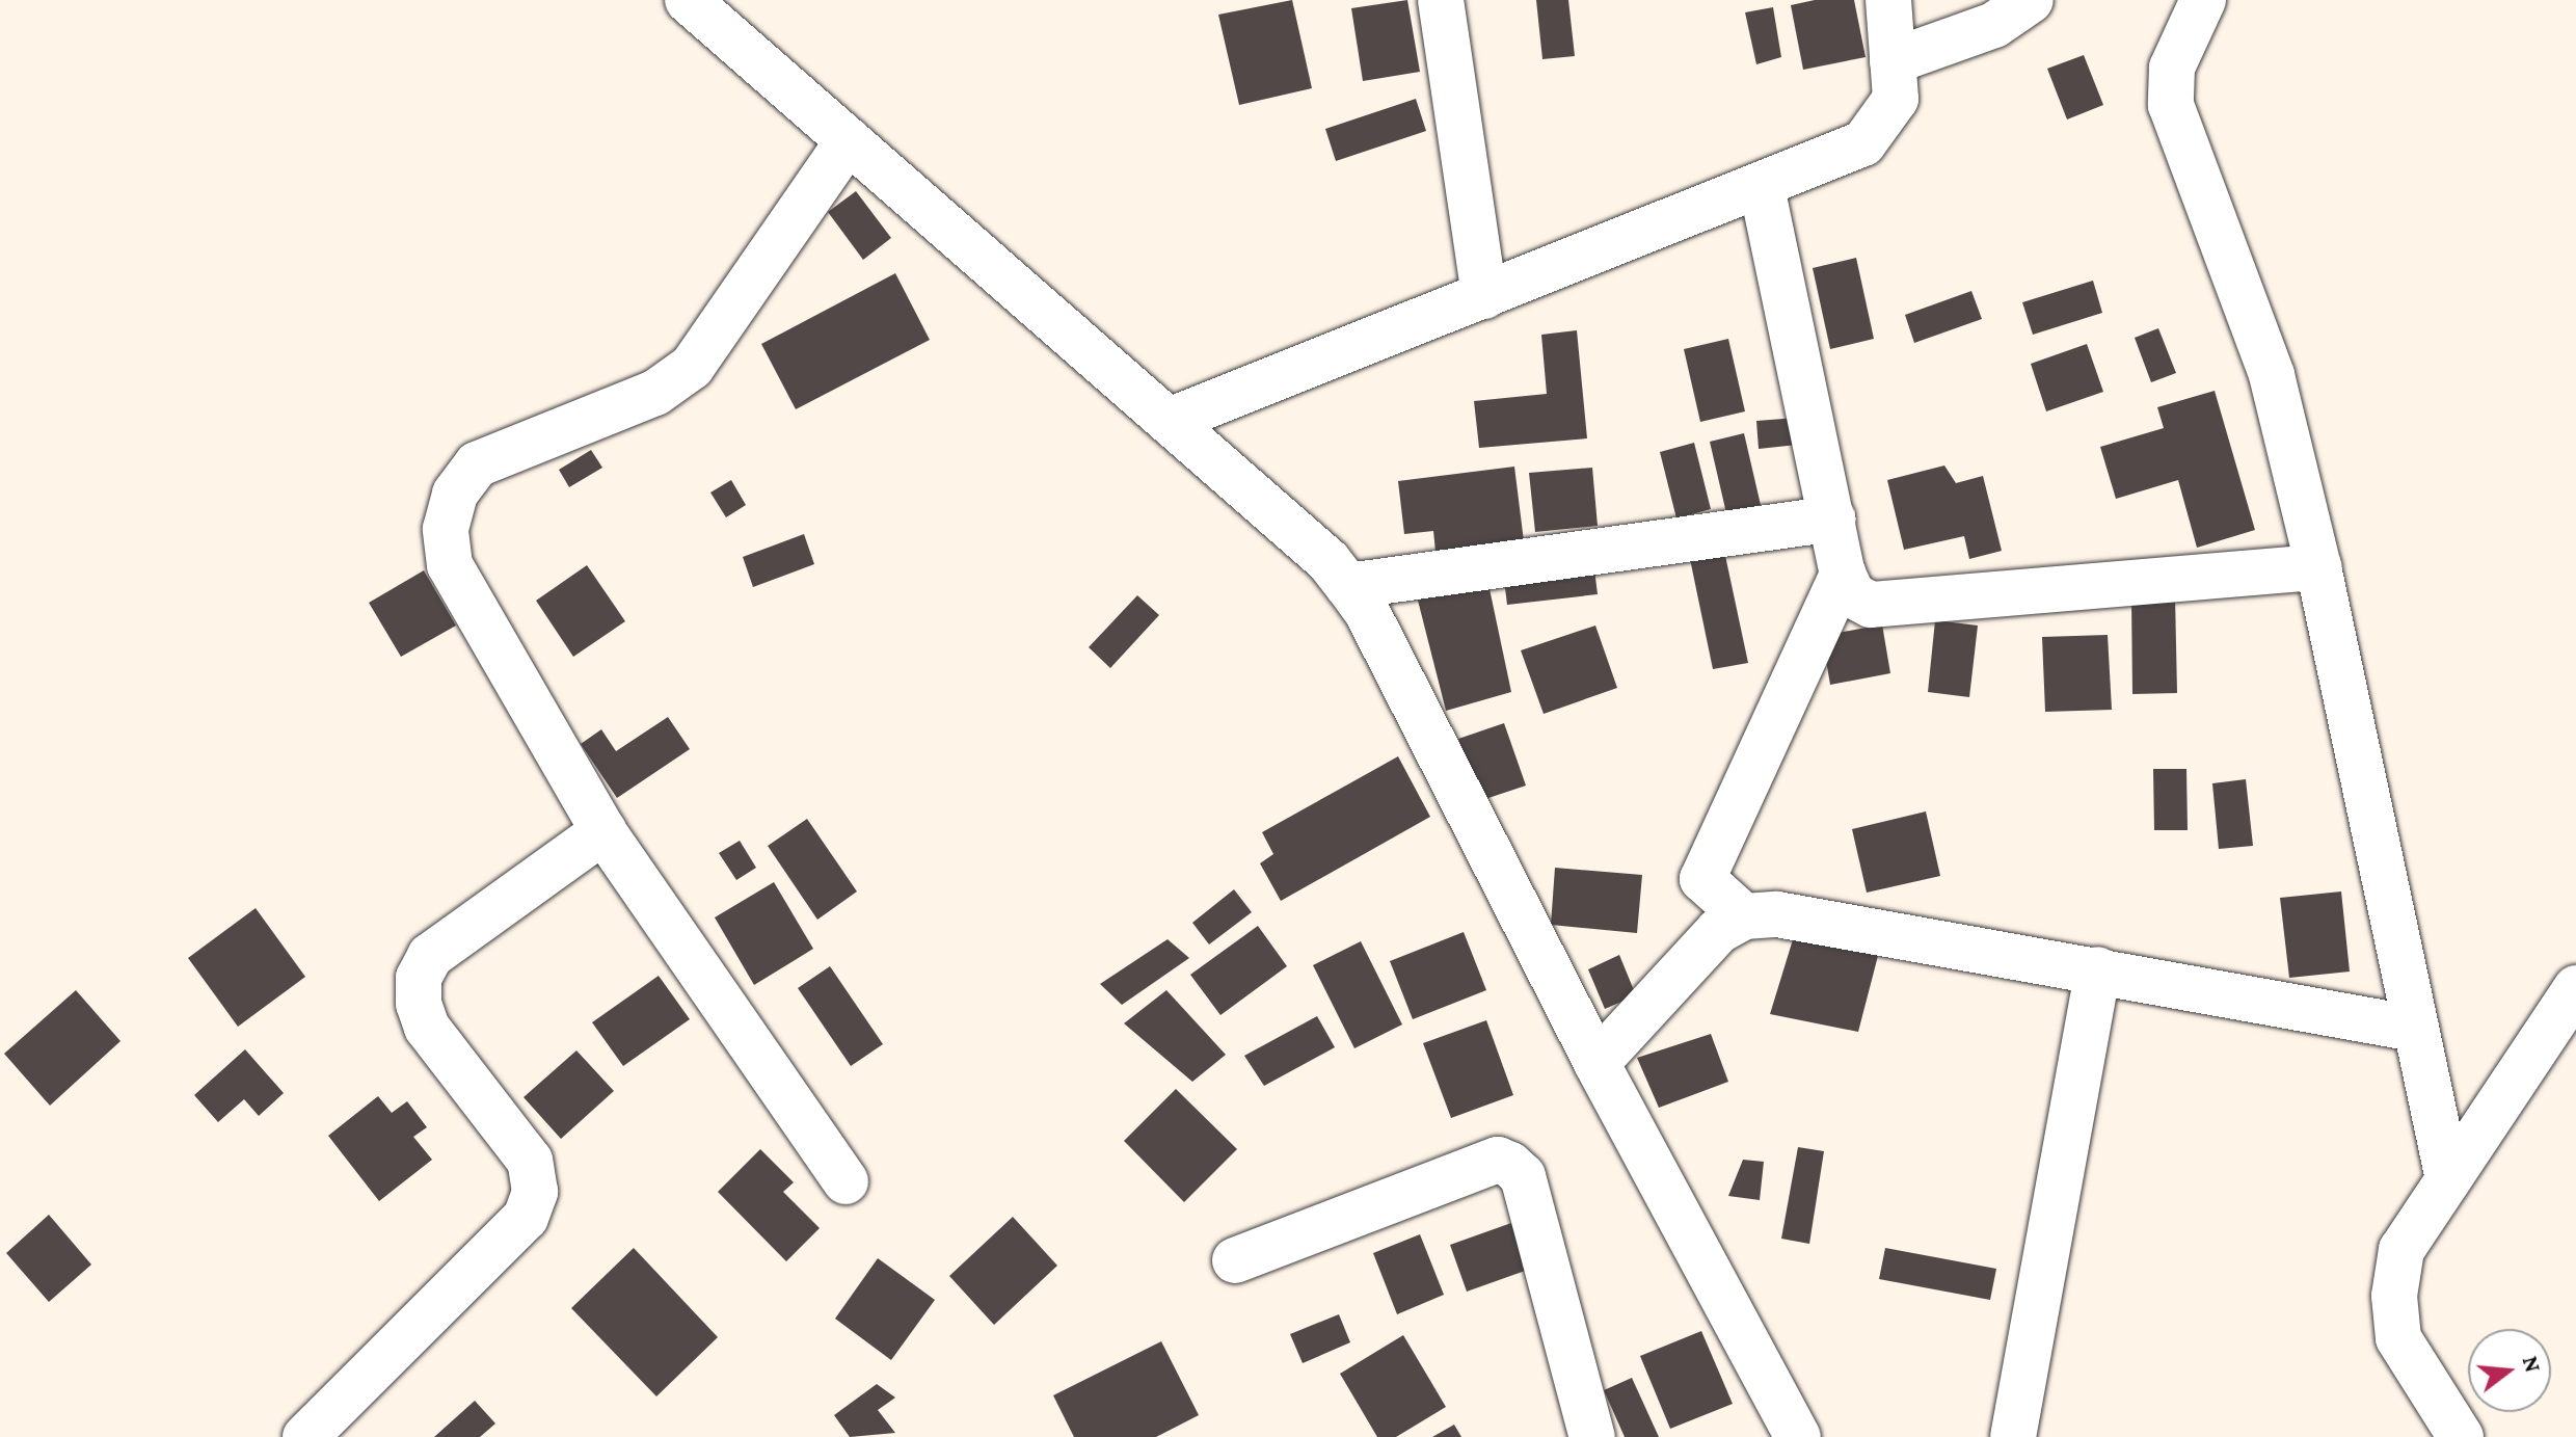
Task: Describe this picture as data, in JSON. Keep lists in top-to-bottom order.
{
  "north": "right"
}
